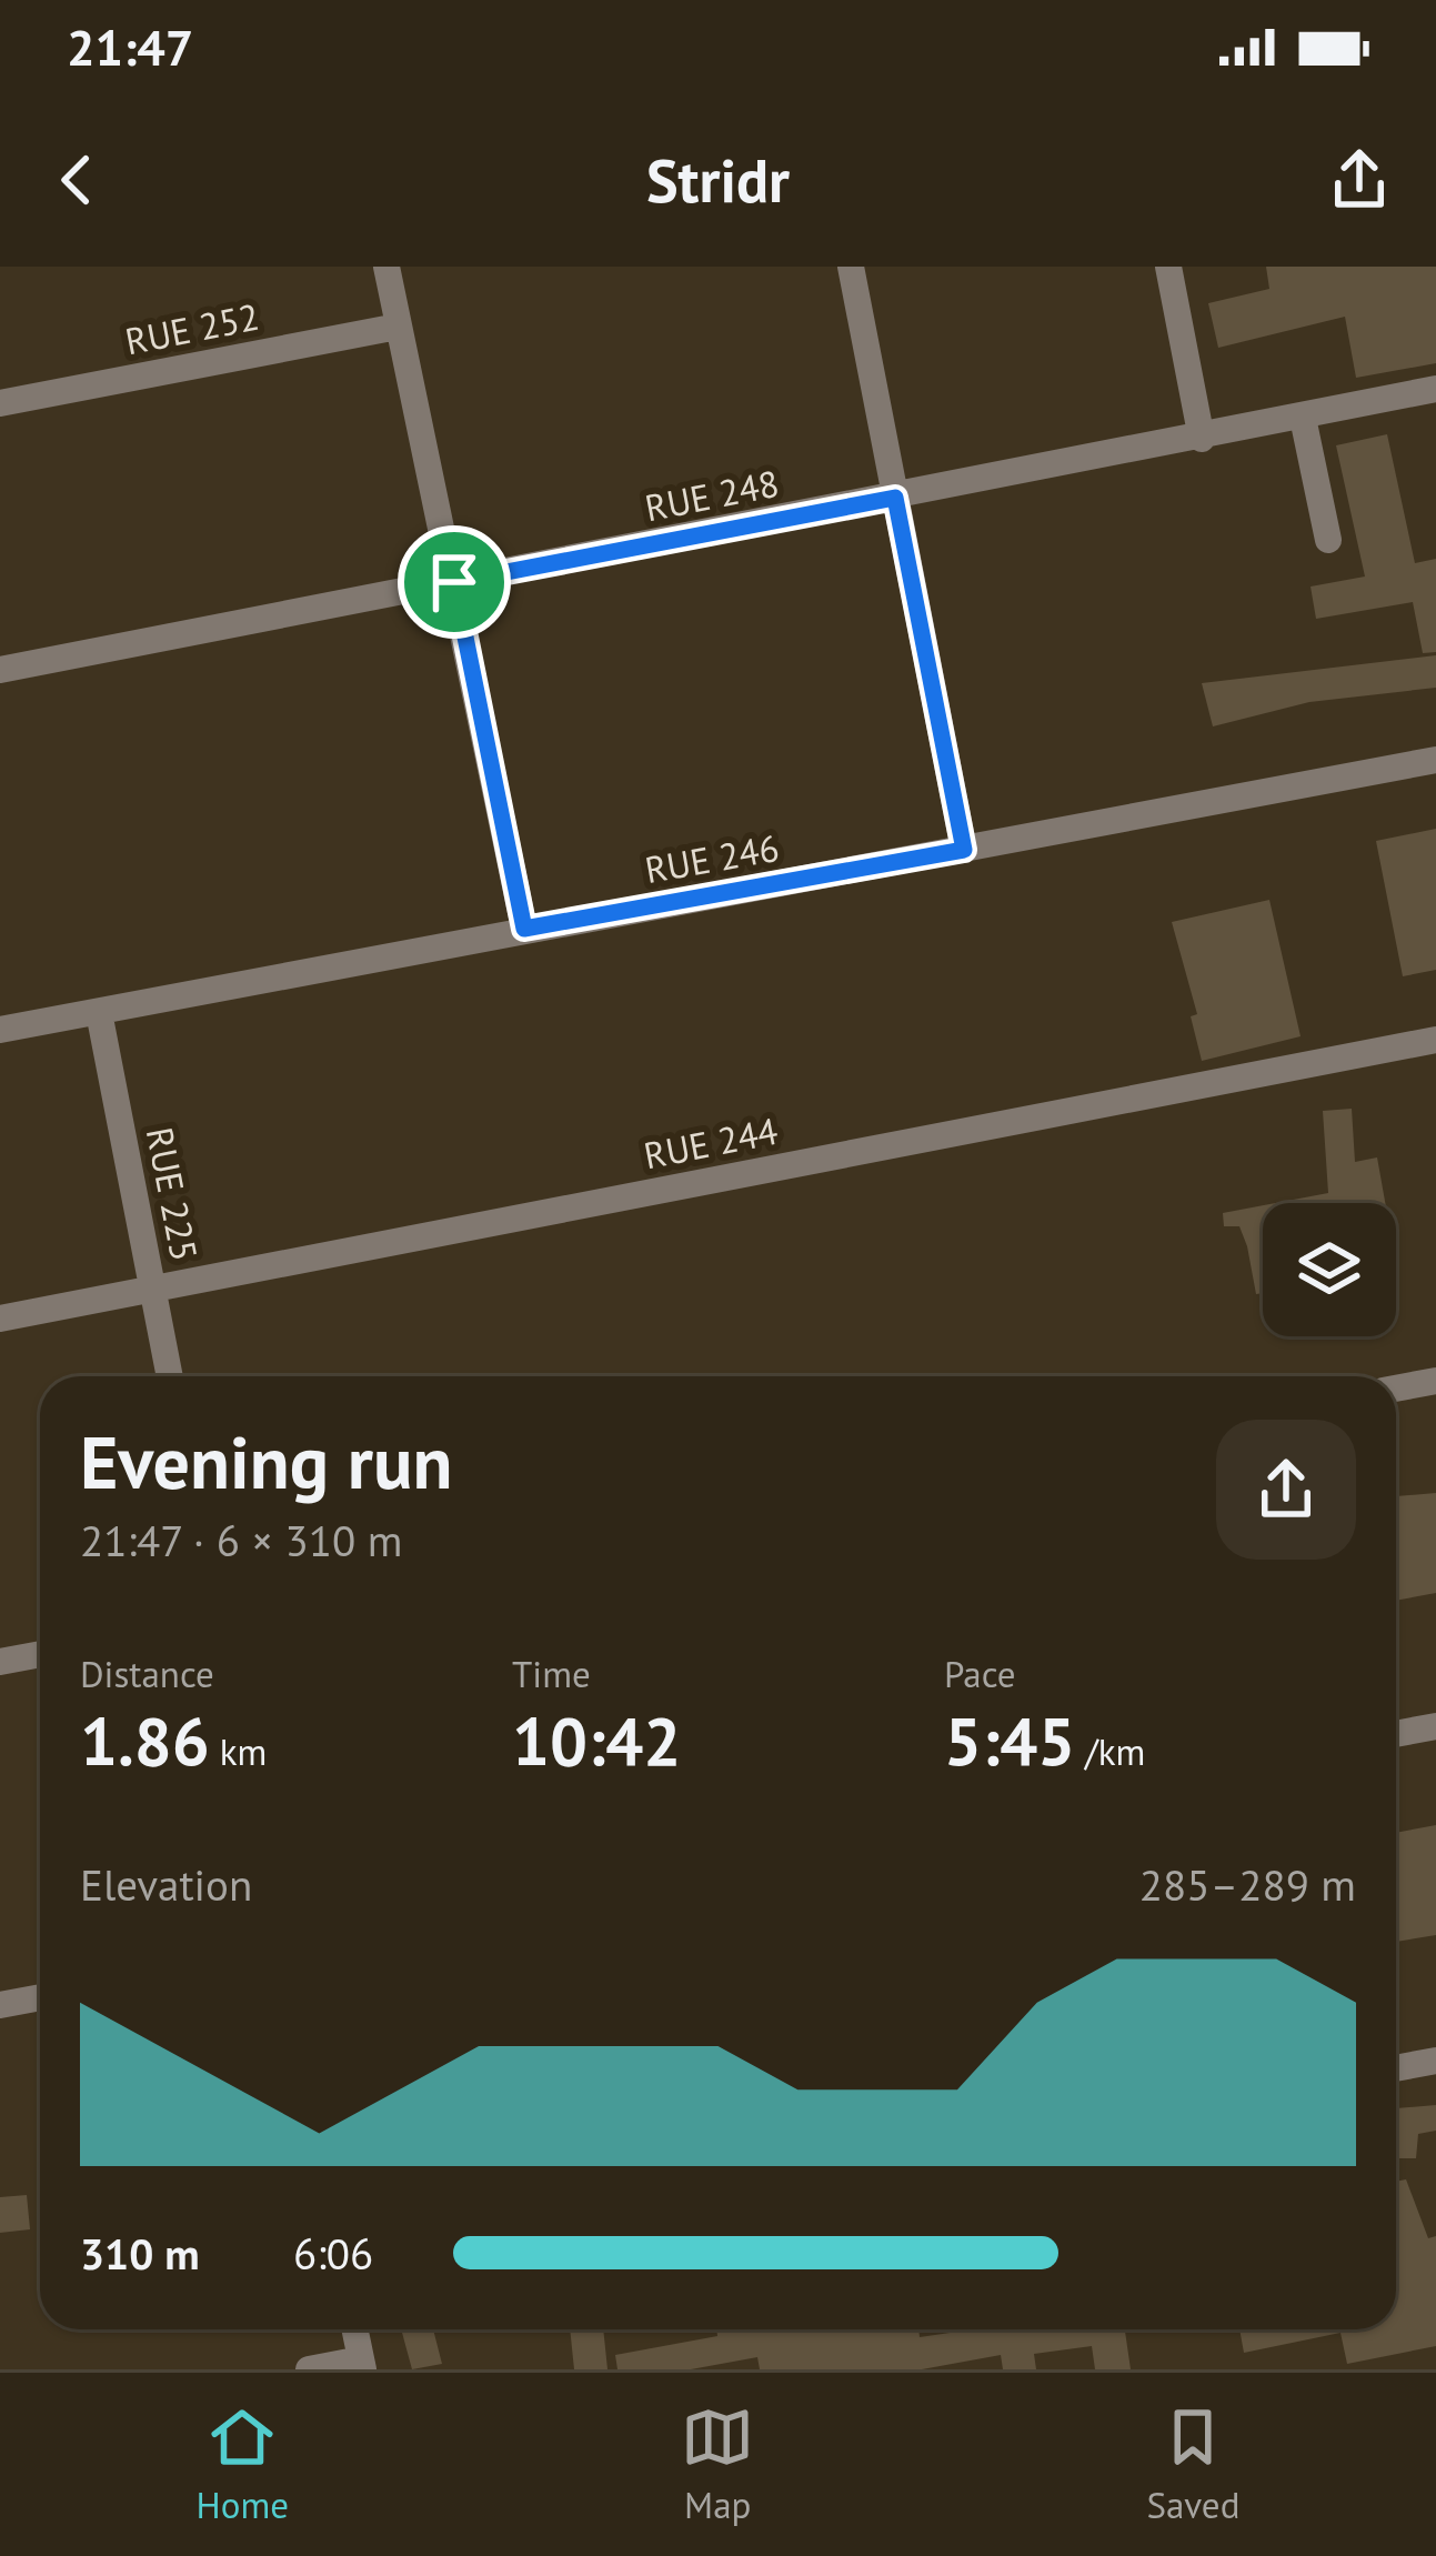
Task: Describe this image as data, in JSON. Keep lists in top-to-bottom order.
{
  "streets": {
    "street": [
      "RUE 252",
      "RUE 248",
      "RUE 246",
      "RUE 244",
      "RUE 225"
    ]
  },
  "crossings": [
    ["RUE 246", "RUE 225"],
    ["RUE 244", "RUE 225"]
  ],
  "page": {
    "status": "21:47",
    "header": "Stridr",
    "heading": ["Evening run", "21:47 · 6 × 310 m"],
    "stats": [
      ["Distance", "1.86 km"],
      ["Time", "10:42"],
      ["Pace", "5:45 /km"]
    ],
    "chart": ["Elevation", "285–289 m"],
    "list": [
      {
        "name": "310 m",
        "note": "6:06"
      }
    ],
    "tabs": ["Home", "Map", "Saved"]
  }
}
